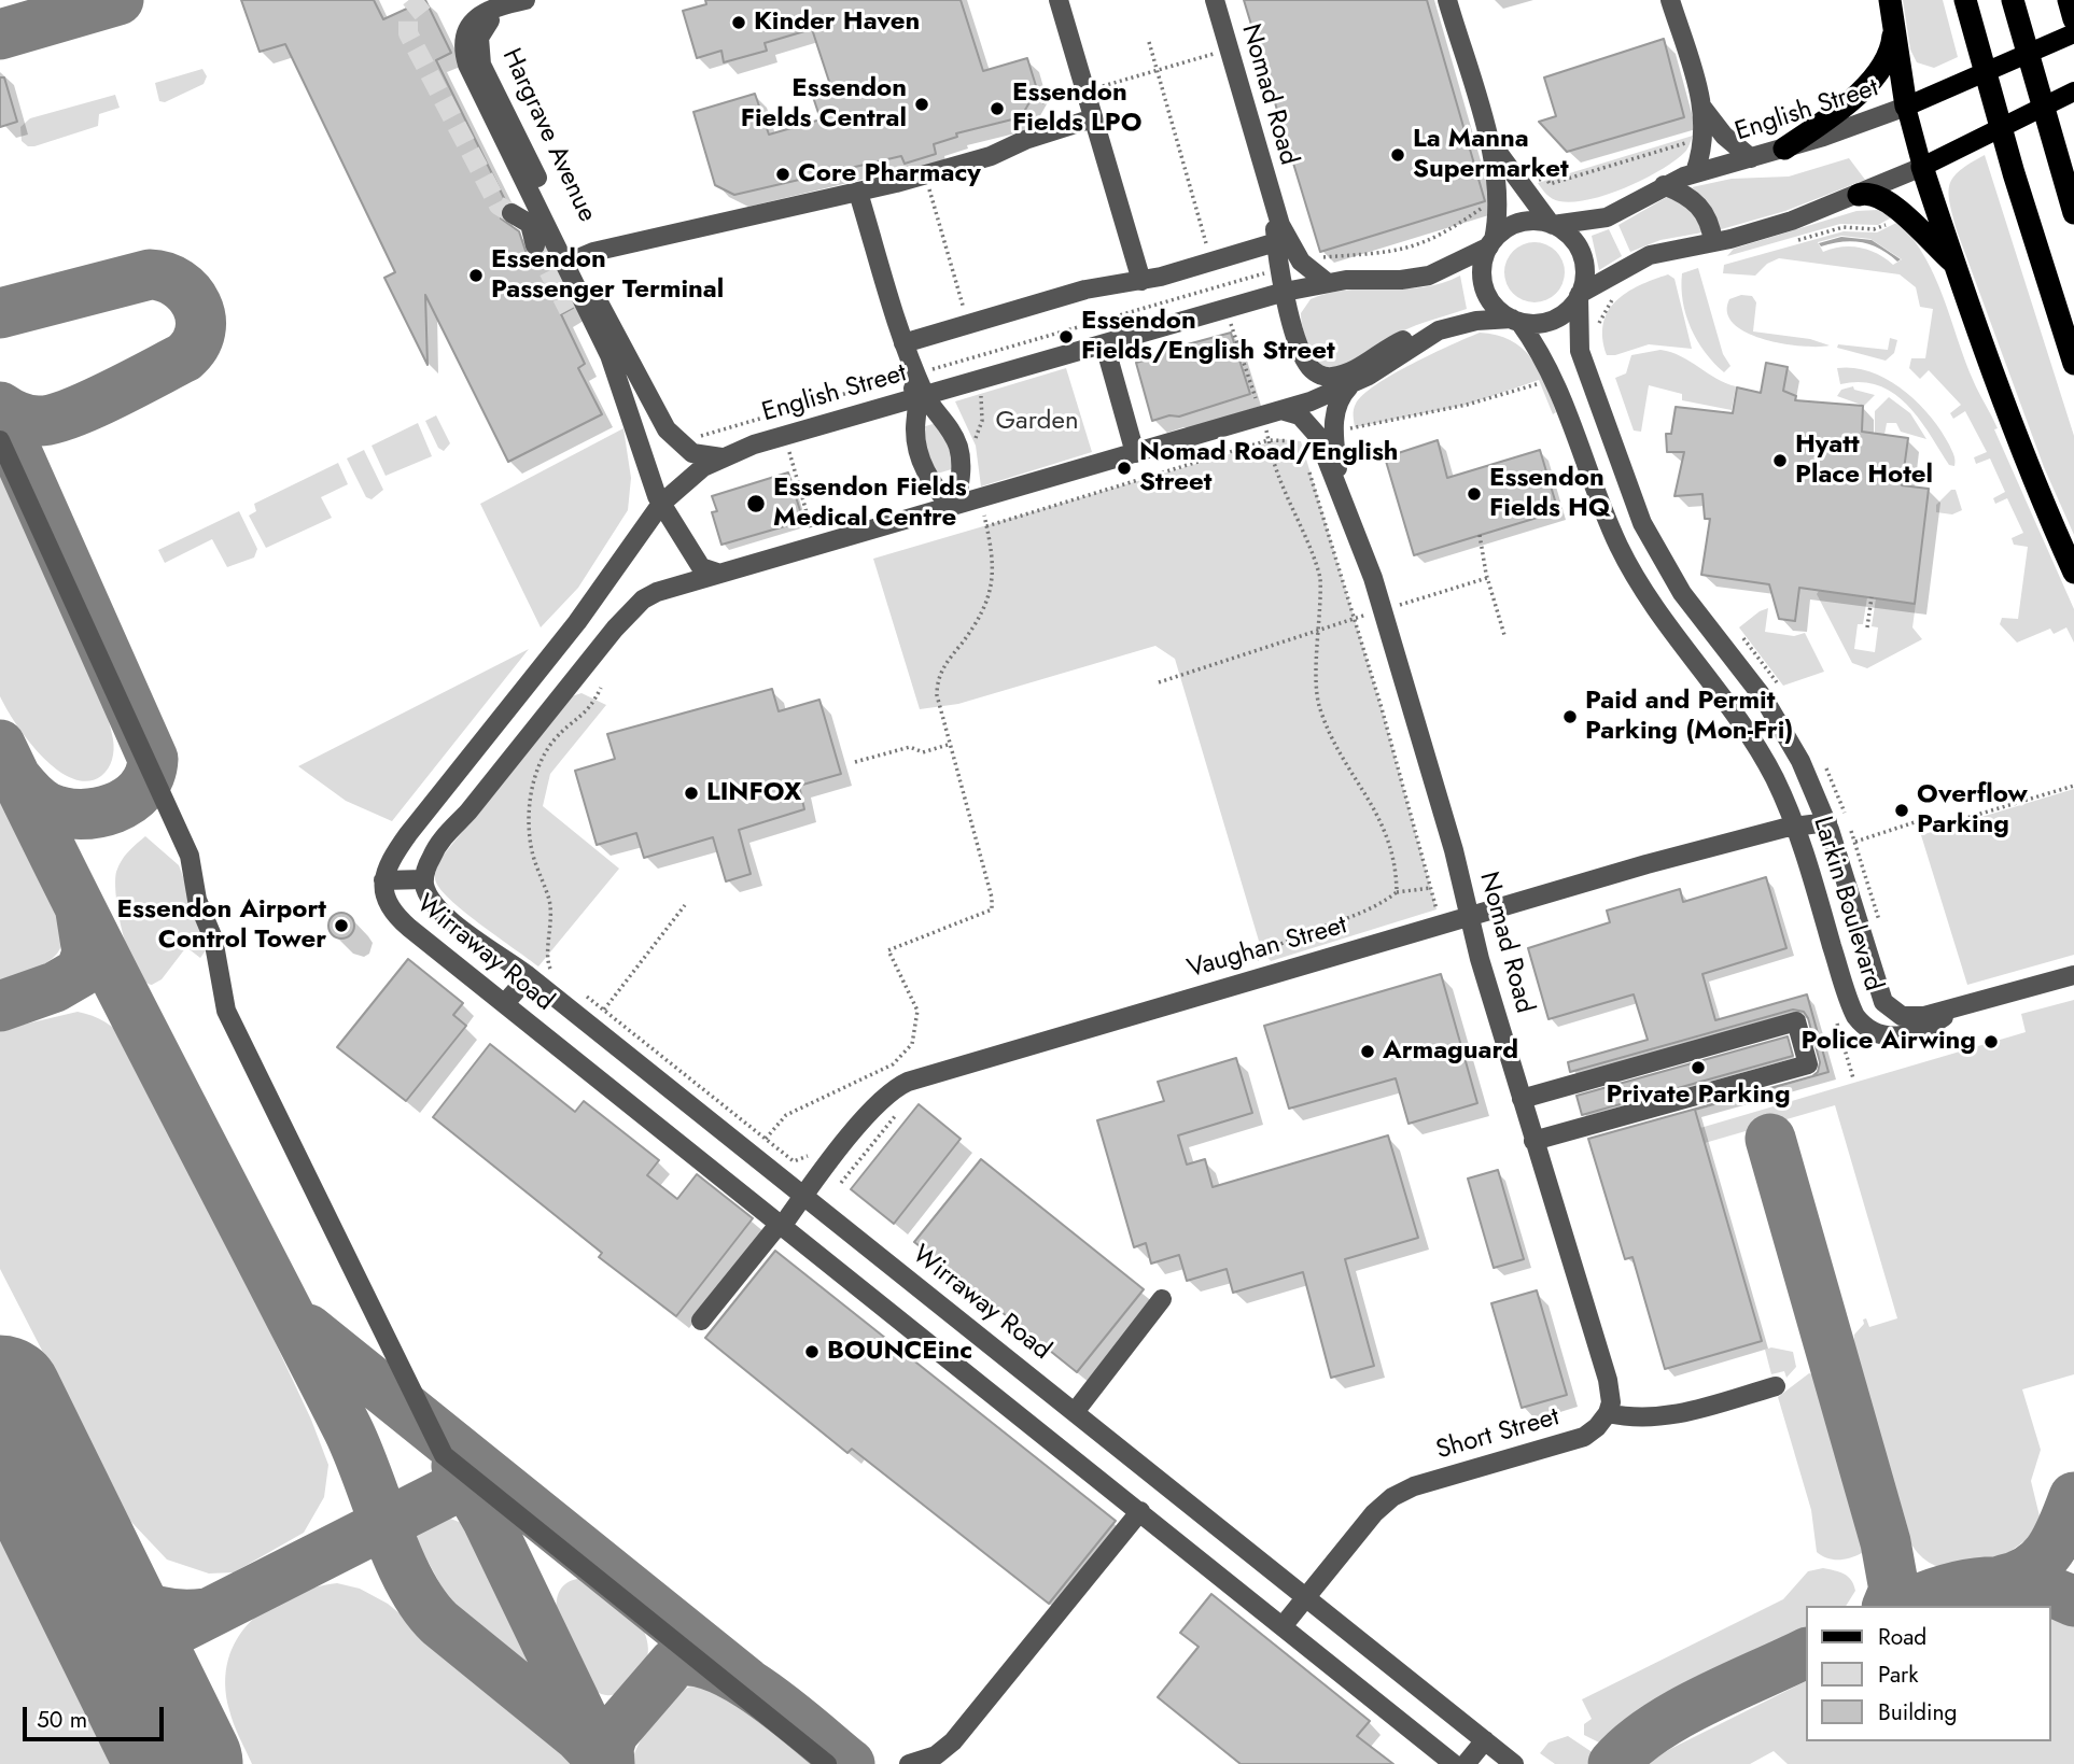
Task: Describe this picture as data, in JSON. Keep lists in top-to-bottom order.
{
  "streets": {
    "main road": ["English Street"],
    "street": [
      "Nomad Road",
      "Hargrave Avenue",
      "Larkin Boulevard",
      "Vaughan Street",
      "Wirraway Road",
      "Short Street"
    ]
  },
  "crossings": [
    ["Nomad Road", "English Street"],
    ["Nomad Road", "Vaughan Street"],
    ["Nomad Road", "Short Street"],
    ["English Street", "Hargrave Avenue"],
    ["English Street", "Larkin Boulevard"],
    ["English Street", "Wirraway Road"],
    ["Larkin Boulevard", "Vaughan Street"],
    ["Vaughan Street", "Wirraway Road"],
    ["Wirraway Road", "Short Street"]
  ],
  "parks": ["Garden"],
  "places": [
    "Kinder Haven",
    "Essendon Fields Central",
    "Essendon Fields LPO",
    "La Manna Supermarket",
    "Core Pharmacy",
    "Essendon Passenger Terminal",
    "Essendon Fields/English Street",
    "Hyatt Place Hotel",
    "Nomad Road/English Street",
    "Essendon Fields HQ",
    "Essendon Fields Medical Centre",
    "Paid and Permit Parking (Mon-Fri)",
    "LINFOX",
    "Overflow Parking",
    "Essendon Airport Control Tower",
    "Police Airwing",
    "Armaguard",
    "Private Parking",
    "BOUNCEinc"
  ],
  "legend": ["Road", "Park", "Building"],
  "scale_bar": "50 m"
}
